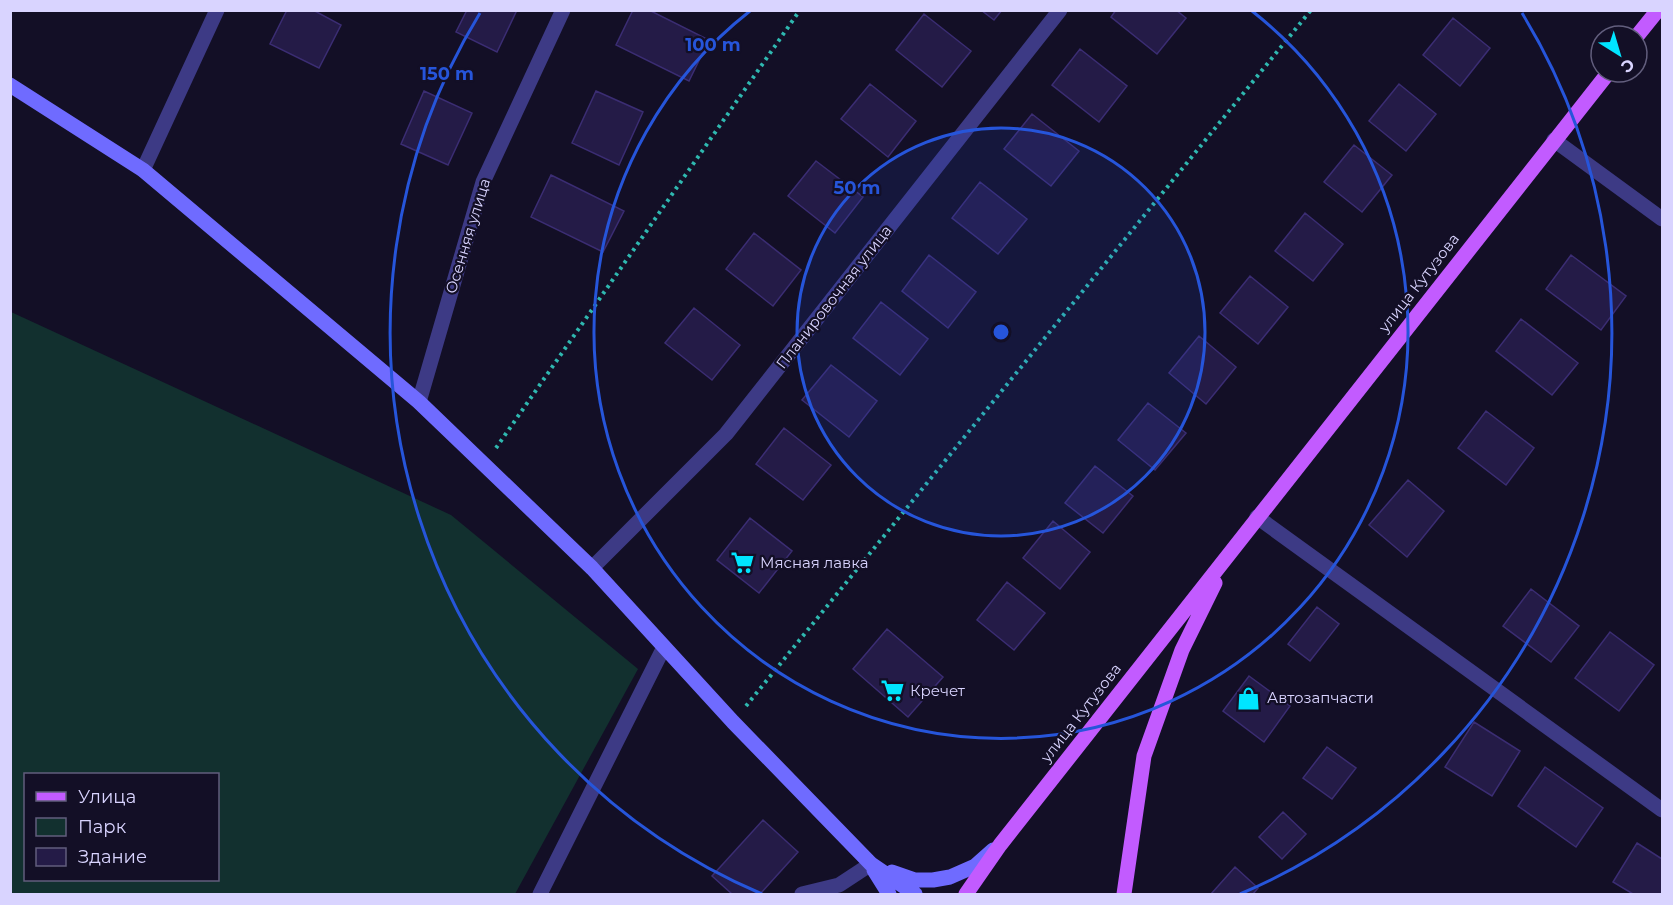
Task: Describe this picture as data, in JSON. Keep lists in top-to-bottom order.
{
  "streets": {
    "main road": ["улица Кутузова"],
    "street": ["Осенняя улица", "Планировочная улица"]
  },
  "places": {
    "supermarket": ["Мясная лавка", "Кречет"],
    "shop": ["Автозапчасти"]
  },
  "legend": ["Улица", "Парк", "Здание"],
  "north": "bottom right",
  "rings": ["100 m", "150 m", "50 m"]
}
